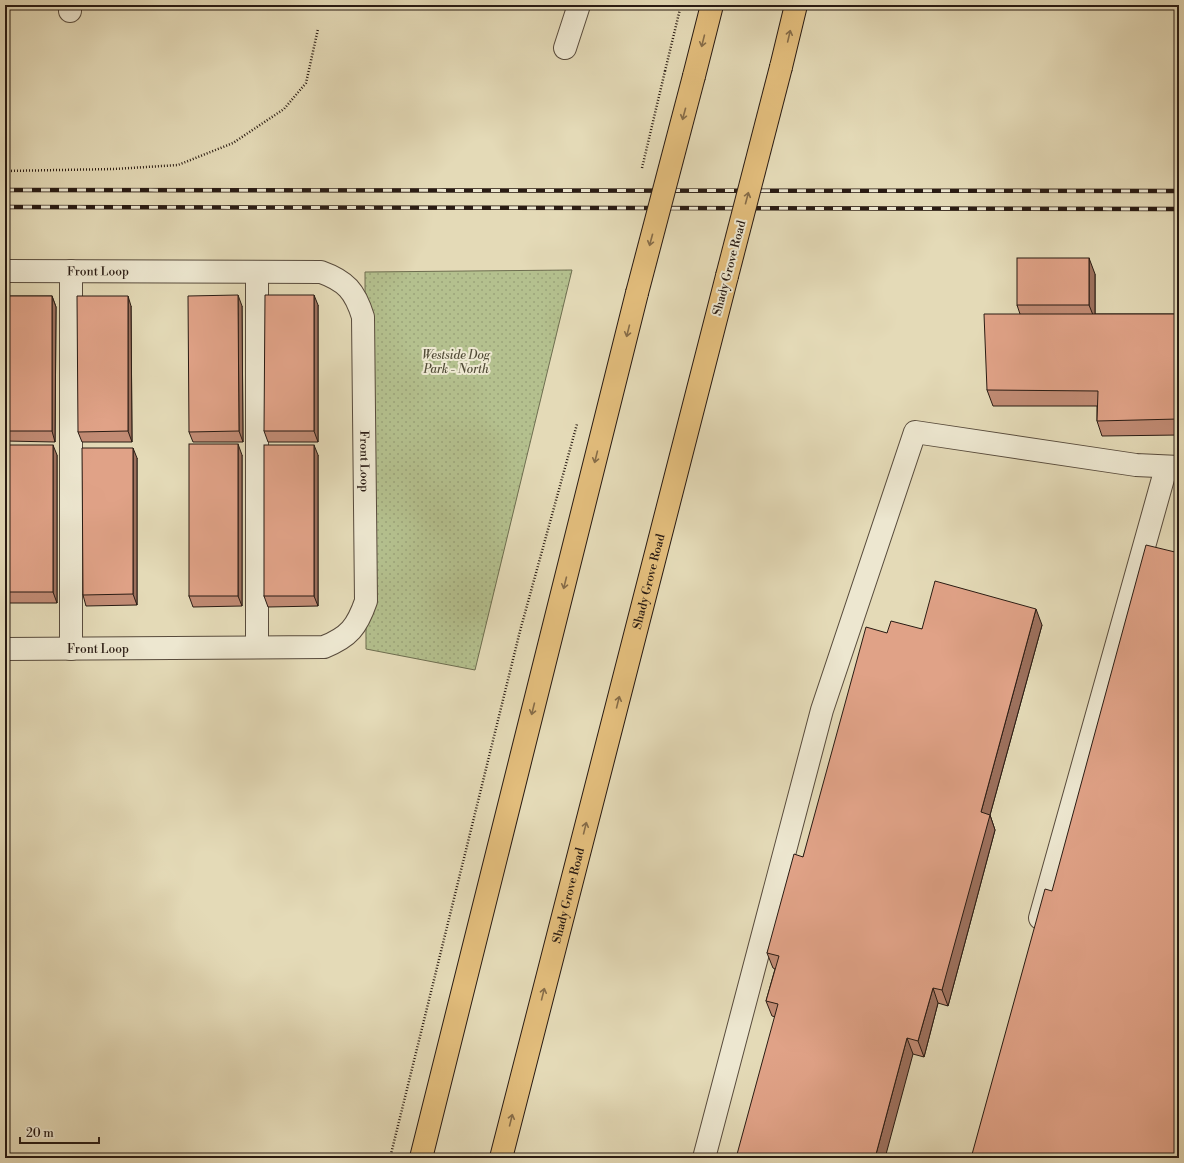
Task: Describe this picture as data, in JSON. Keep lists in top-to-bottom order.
{
  "streets": {
    "main road": ["Shady Grove Road"],
    "street": ["Front Loop"]
  },
  "parks": ["Westside Dog Park - North"],
  "scale_bar": "20 m"
}
